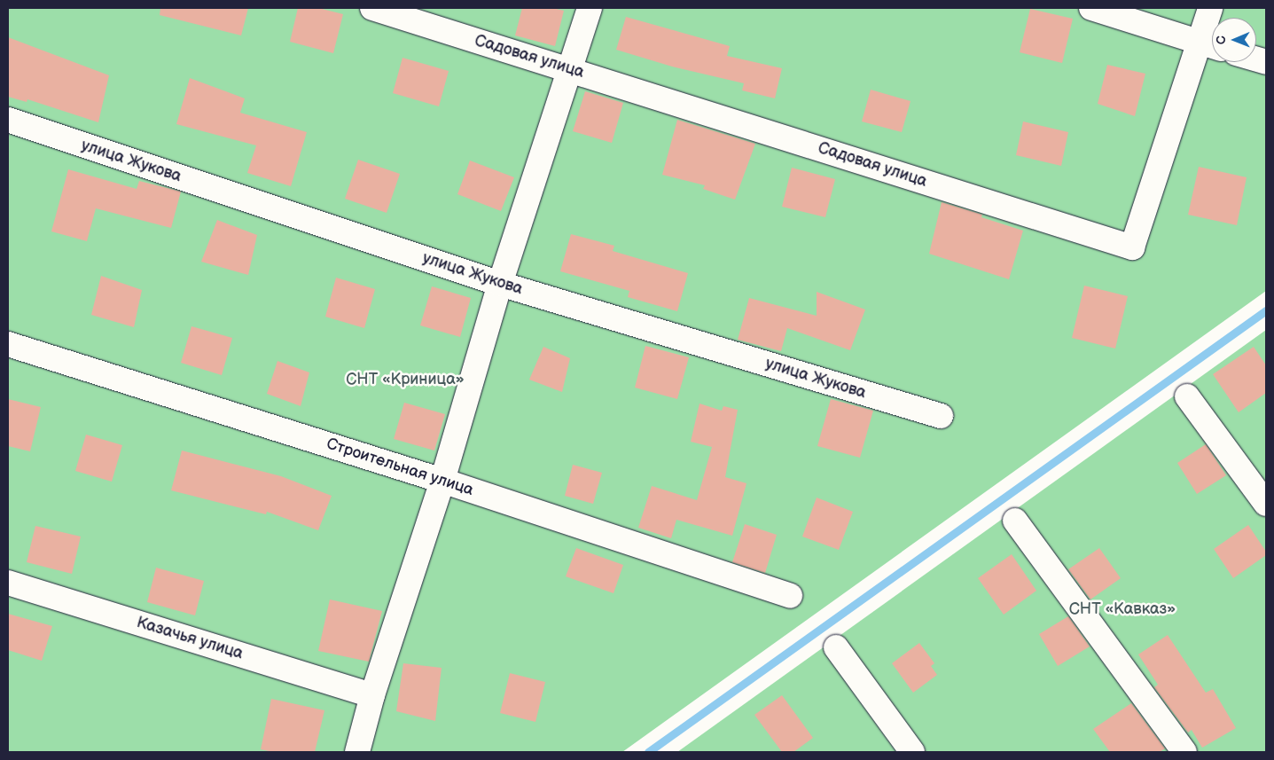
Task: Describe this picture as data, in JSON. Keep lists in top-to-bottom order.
{
  "streets": {
    "street": [
      "Садовая улица",
      "улица Жукова",
      "Строительная улица",
      "Казачья улица"
    ]
  },
  "parks": ["СНТ «Криница»", "СНТ «Кавказ»"],
  "north": "left"
}
